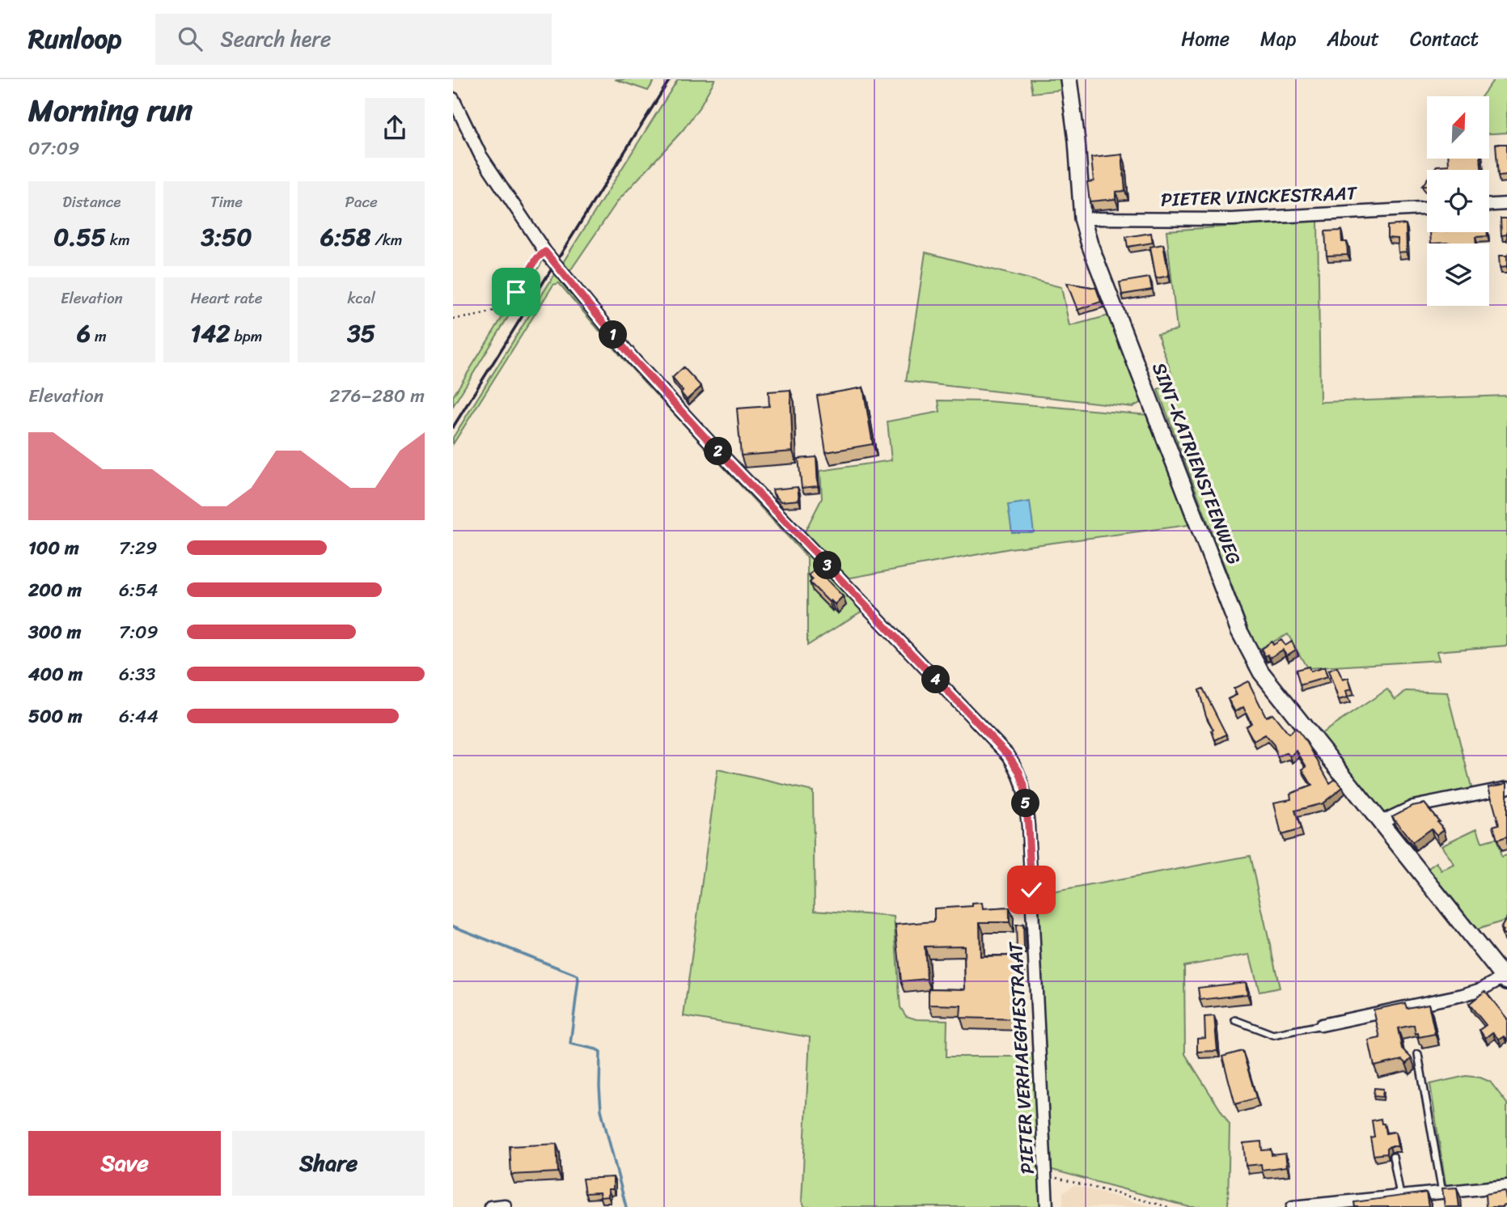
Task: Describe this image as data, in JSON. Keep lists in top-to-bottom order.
{
  "streets": {
    "street": ["PIETER VINCKESTRAAT", "SINT-KATRIENSTEENWEG", "PIETER VERHAEGHESTRAAT"]
  },
  "crossings": [
    ["PIETER VINCKESTRAAT", "SINT-KATRIENSTEENWEG"]
  ],
  "north": "top right",
  "page": {
    "header": "Runloop",
    "search": "Search here",
    "nav": [
      "Home",
      "Map",
      "About",
      "Contact"
    ],
    "heading": ["Morning run", "07:09"],
    "stats": [
      ["Distance", "0.55 km"],
      ["Time", "3:50"],
      ["Pace", "6:58 /km"],
      ["Elevation", "6 m"],
      ["Heart rate", "142 bpm"],
      ["kcal", "35"]
    ],
    "pins": [
      "1",
      "2",
      "3",
      "4",
      "5"
    ],
    "chart": ["Elevation", "276–280 m"],
    "list": [
      {
        "name": "100 m",
        "note": "7:29"
      },
      {
        "name": "200 m",
        "note": "6:54"
      },
      {
        "name": "300 m",
        "note": "7:09"
      },
      {
        "name": "400 m",
        "note": "6:33"
      },
      {
        "name": "500 m",
        "note": "6:44"
      }
    ],
    "buttons": ["Save", "Share"]
  }
}
